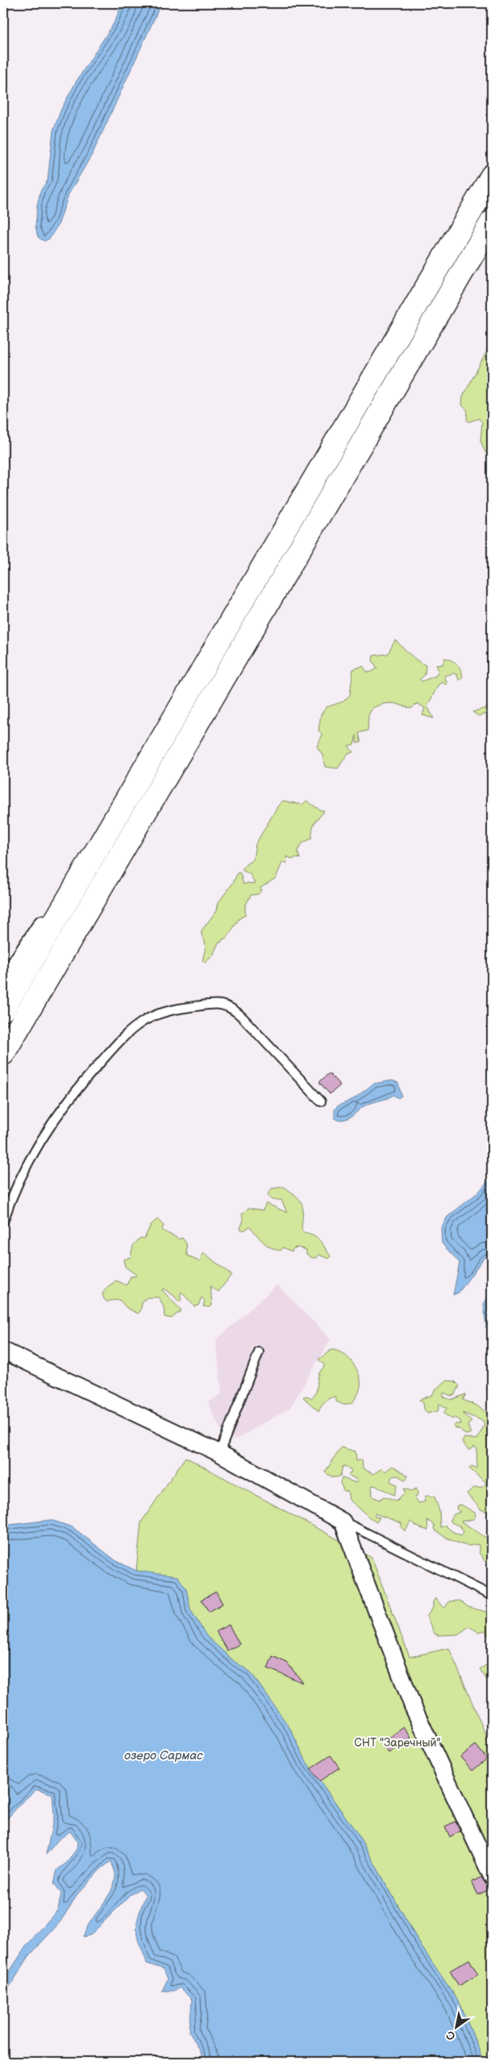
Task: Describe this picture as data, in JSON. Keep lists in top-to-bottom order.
{
  "water": ["озеро Сармас"],
  "parks": ["СНТ \"Заречный\""],
  "north": "bottom left"
}
